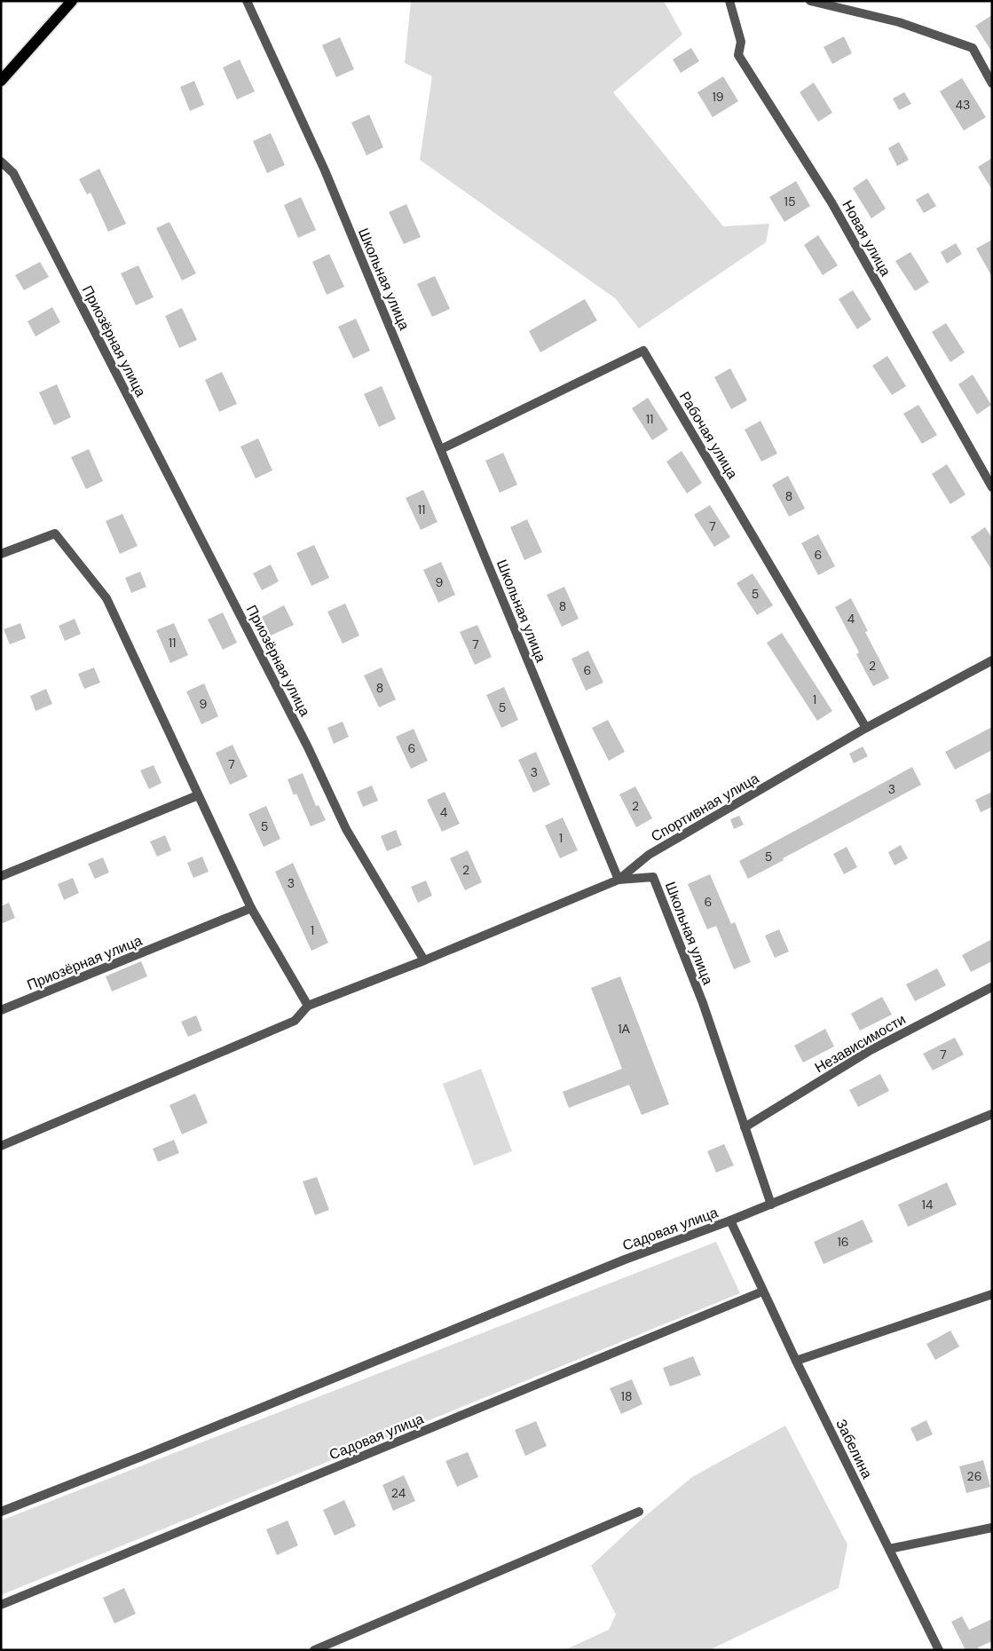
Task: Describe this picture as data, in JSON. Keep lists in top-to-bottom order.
{
  "streets": {
    "street": [
      "Новая улица",
      "Школьная улица",
      "Приозёрная улица",
      "Рабочая улица",
      "Спортивная улица",
      "Независимости",
      "Садовая улица",
      "Забелина"
    ]
  },
  "crossings": [
    ["Школьная улица", "Рабочая улица"],
    ["Школьная улица", "Спортивная улица"],
    ["Школьная улица", "Независимости"],
    ["Школьная улица", "Садовая улица"],
    ["Приозёрная улица", "Спортивная улица"],
    ["Рабочая улица", "Спортивная улица"],
    ["Садовая улица", "Забелина"]
  ],
  "house_numbers": [
    "19",
    "43",
    "15",
    "11",
    "8",
    "11",
    "7",
    "6",
    "9",
    "5",
    "8",
    "4",
    "11",
    "7",
    "2",
    "6",
    "8",
    "1",
    "9",
    "5",
    "6",
    "7",
    "3",
    "3",
    "2",
    "4",
    "5",
    "1",
    "5",
    "2",
    "3",
    "6",
    "1",
    "1А",
    "7",
    "14",
    "16",
    "18",
    "26",
    "24"
  ]
}
